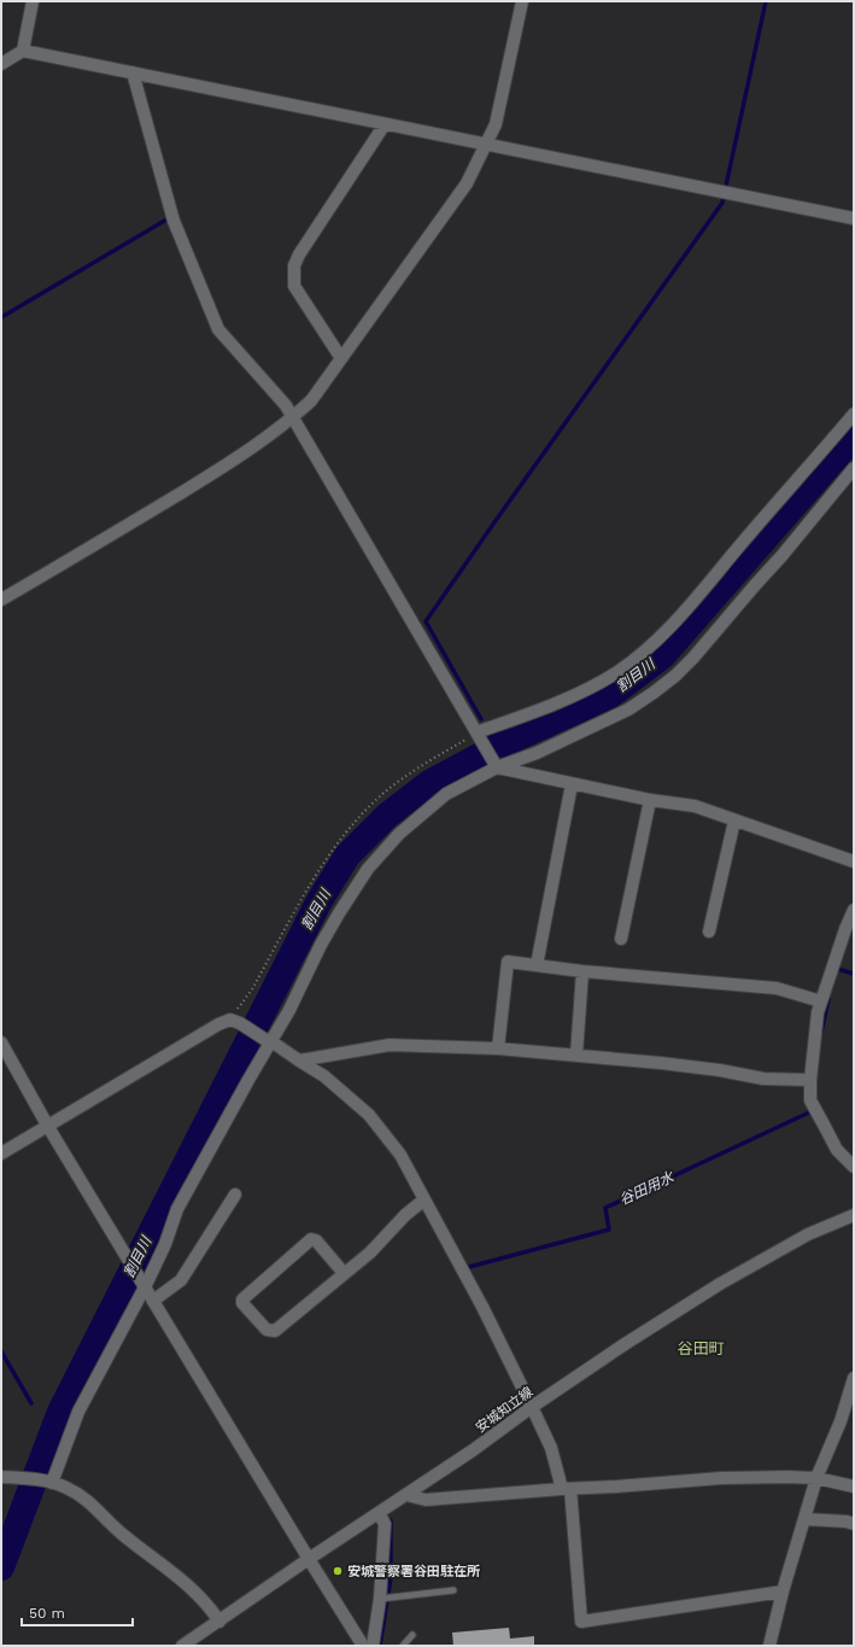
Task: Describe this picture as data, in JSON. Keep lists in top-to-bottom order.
{
  "streets": {
    "street": ["安城知立線"]
  },
  "districts": ["谷田町"],
  "water": ["割目川", "谷田用水"],
  "places": ["安城警察署谷田駐在所"],
  "scale_bar": "50 m"
}
